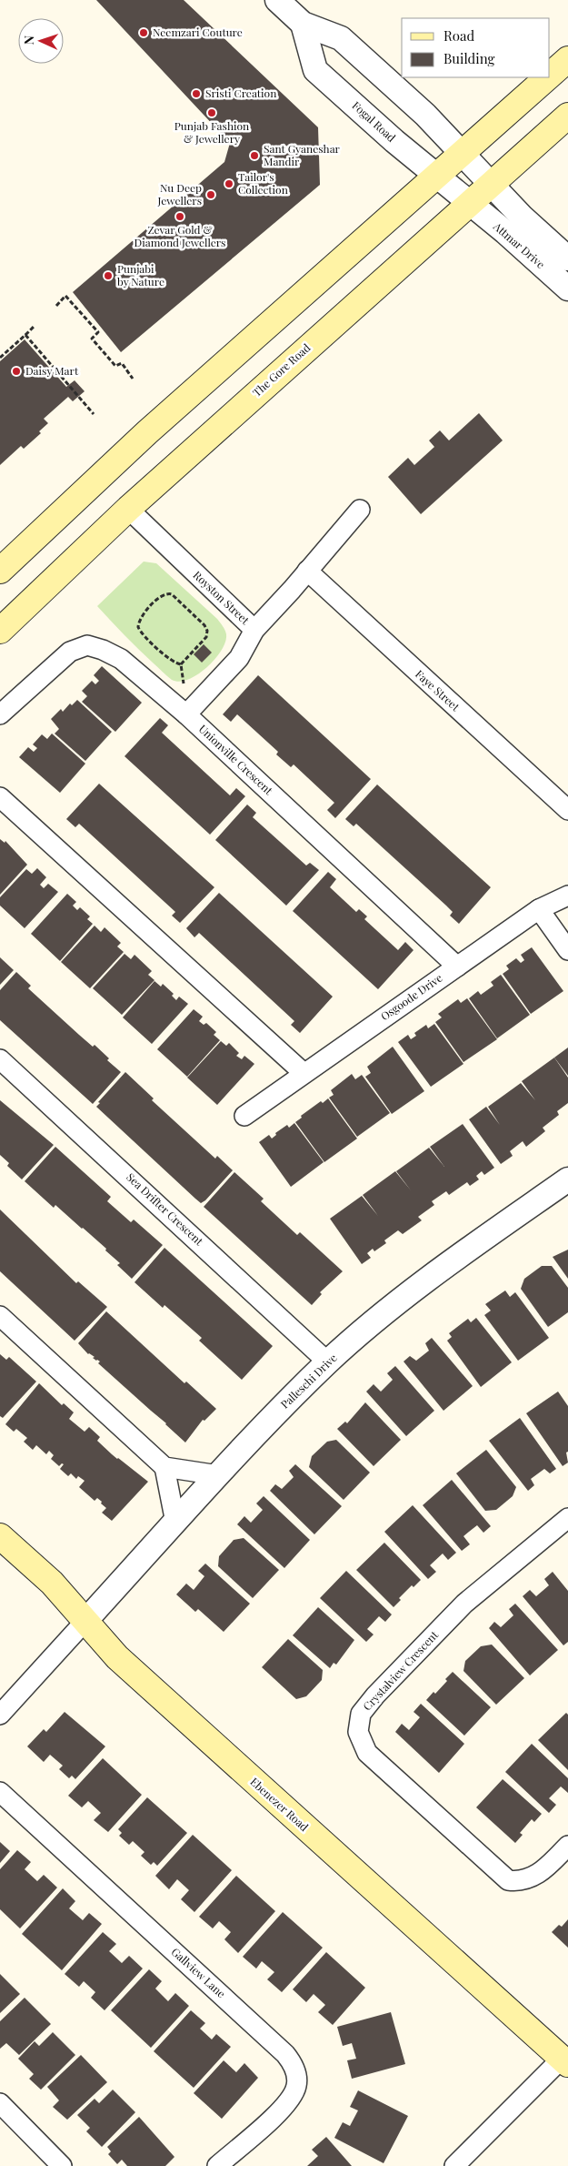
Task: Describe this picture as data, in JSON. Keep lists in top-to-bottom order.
{
  "streets": {
    "main road": ["The Gore Road", "Ebenezer Road"],
    "street": [
      "Fogal Road",
      "Attmar Drive",
      "Royston Street",
      "Faye Street",
      "Unionville Crescent",
      "Osgoode Drive",
      "Sea Drifter Crescent",
      "Palleschi Drive",
      "Crystalview Crescent",
      "Gallview Lane"
    ]
  },
  "crossings": [
    ["Fogal Road", "Attmar Drive"],
    ["Fogal Road", "The Gore Road"],
    ["Attmar Drive", "The Gore Road"],
    ["The Gore Road", "Royston Street"],
    ["Royston Street", "Unionville Crescent"],
    ["Unionville Crescent", "Osgoode Drive"],
    ["Sea Drifter Crescent", "Palleschi Drive"],
    ["Palleschi Drive", "Ebenezer Road"]
  ],
  "places": [
    "Neemzari Couture",
    "Sristi Creation",
    "Punjab Fashion & Jewellery",
    "Sant Gyaneshar Mandir",
    "Tailor's Collection",
    "Nu Deep Jewellers",
    "Zevar Gold & Diamond Jewellers",
    "Punjabi by Nature",
    "Daisy Mart"
  ],
  "legend": ["Road", "Building"],
  "north": "left"
}
